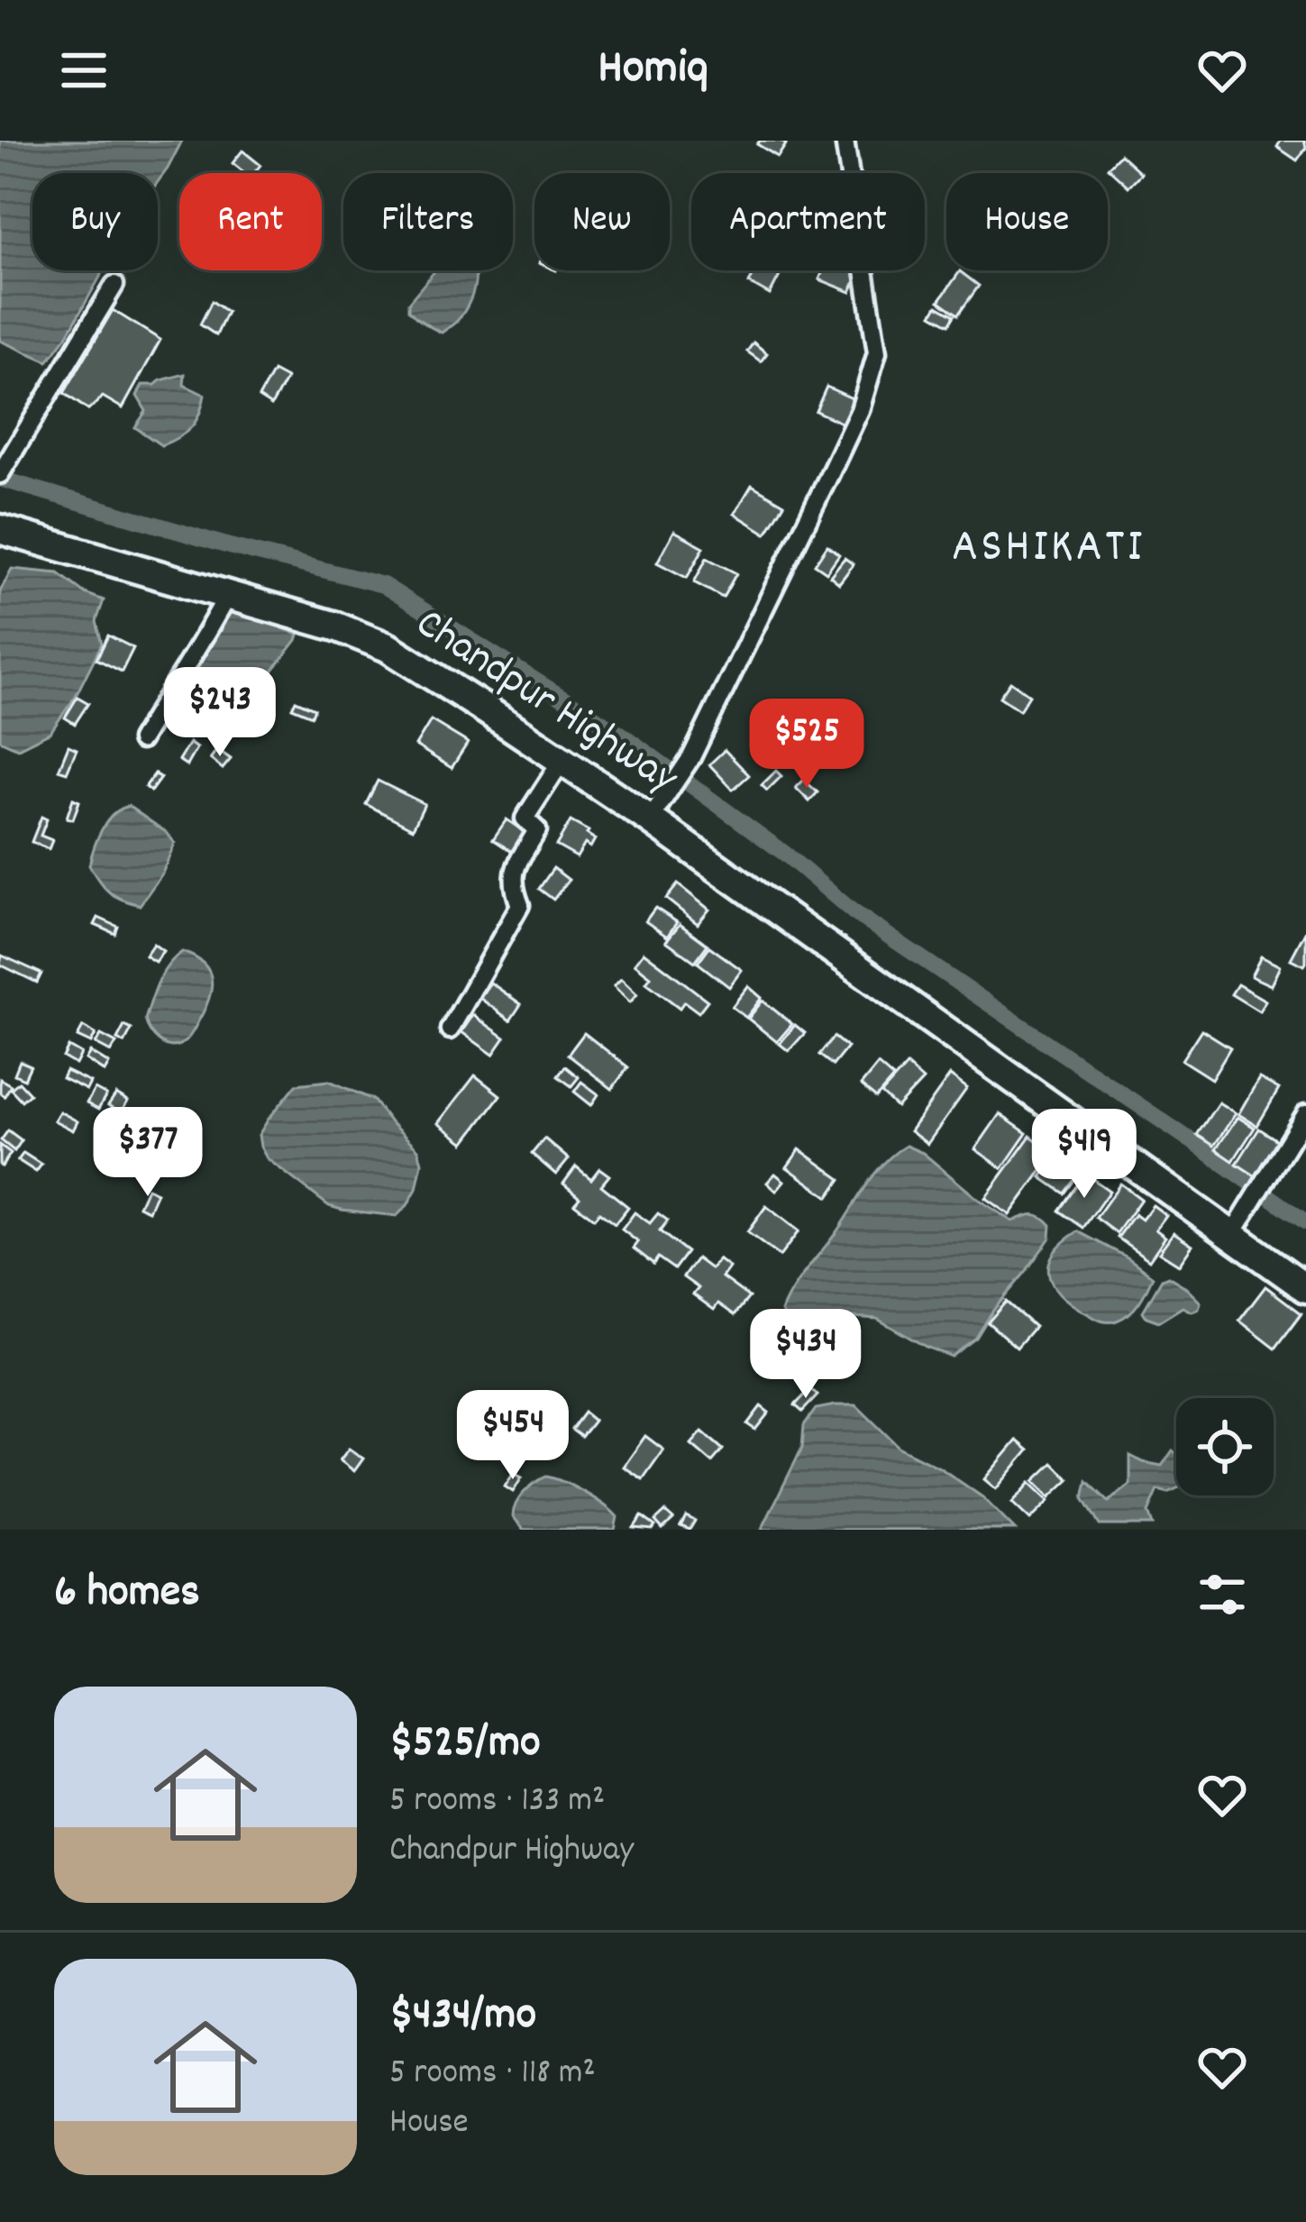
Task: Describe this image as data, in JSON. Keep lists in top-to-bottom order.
{
  "streets": {
    "main road": ["Chandpur Highway"]
  },
  "districts": ["ASHIKATI"],
  "page": {
    "header": "Homiq",
    "chip": [
      "Buy",
      "Rent",
      "Filters",
      "New",
      "Apartment",
      "House"
    ],
    "price": [
      "$243",
      "$525",
      "$377",
      "$419",
      "$434",
      "$454"
    ],
    "heading": "6 homes",
    "list": [
      {
        "name": "$525/mo",
        "note": "5 rooms · 133 m² · Chandpur Highway"
      },
      {
        "name": "$434/mo",
        "note": "5 rooms · 118 m² · House"
      }
    ]
  }
}
